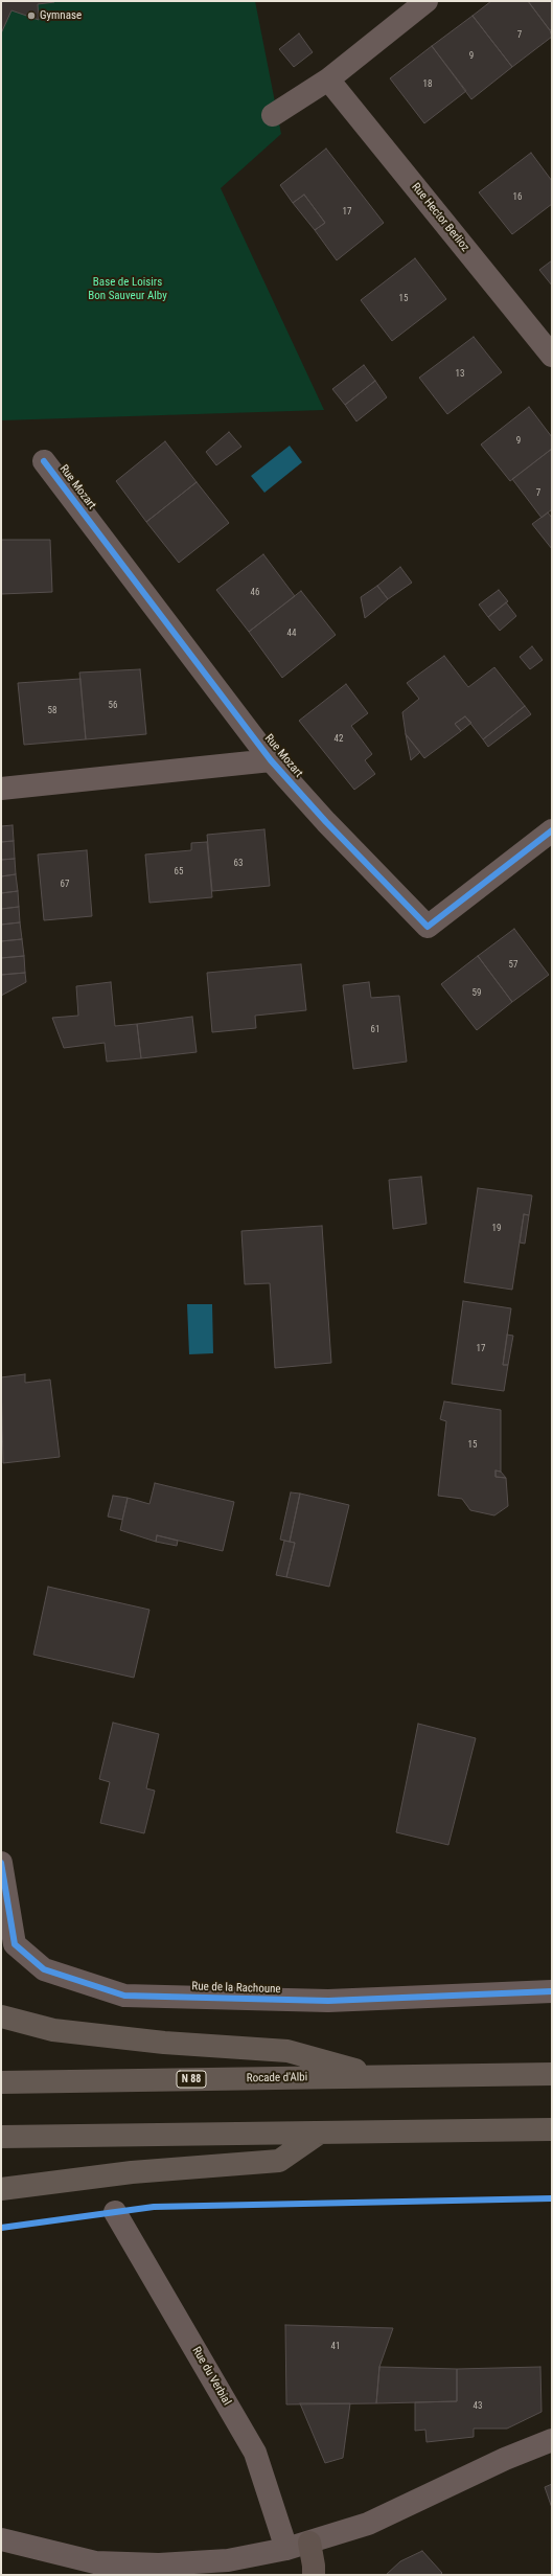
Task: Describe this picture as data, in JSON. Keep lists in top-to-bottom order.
{
  "streets": {
    "highway": ["Rocade d'Albi", "N 88"],
    "street": [
      "Rue Hector Berlioz",
      "Rue Mozart",
      "Rue de la Rachoune",
      "Rue du Verbial"
    ]
  },
  "parks": ["Base de Loisirs Bon Sauveur Alby"],
  "places": ["Gymnase"],
  "house_numbers": [
    "7",
    "9",
    "18",
    "16",
    "17",
    "15",
    "13",
    "9",
    "7",
    "46",
    "44",
    "56",
    "58",
    "42",
    "63",
    "65",
    "67",
    "57",
    "59",
    "61",
    "19",
    "17",
    "15",
    "41",
    "43"
  ]
}
